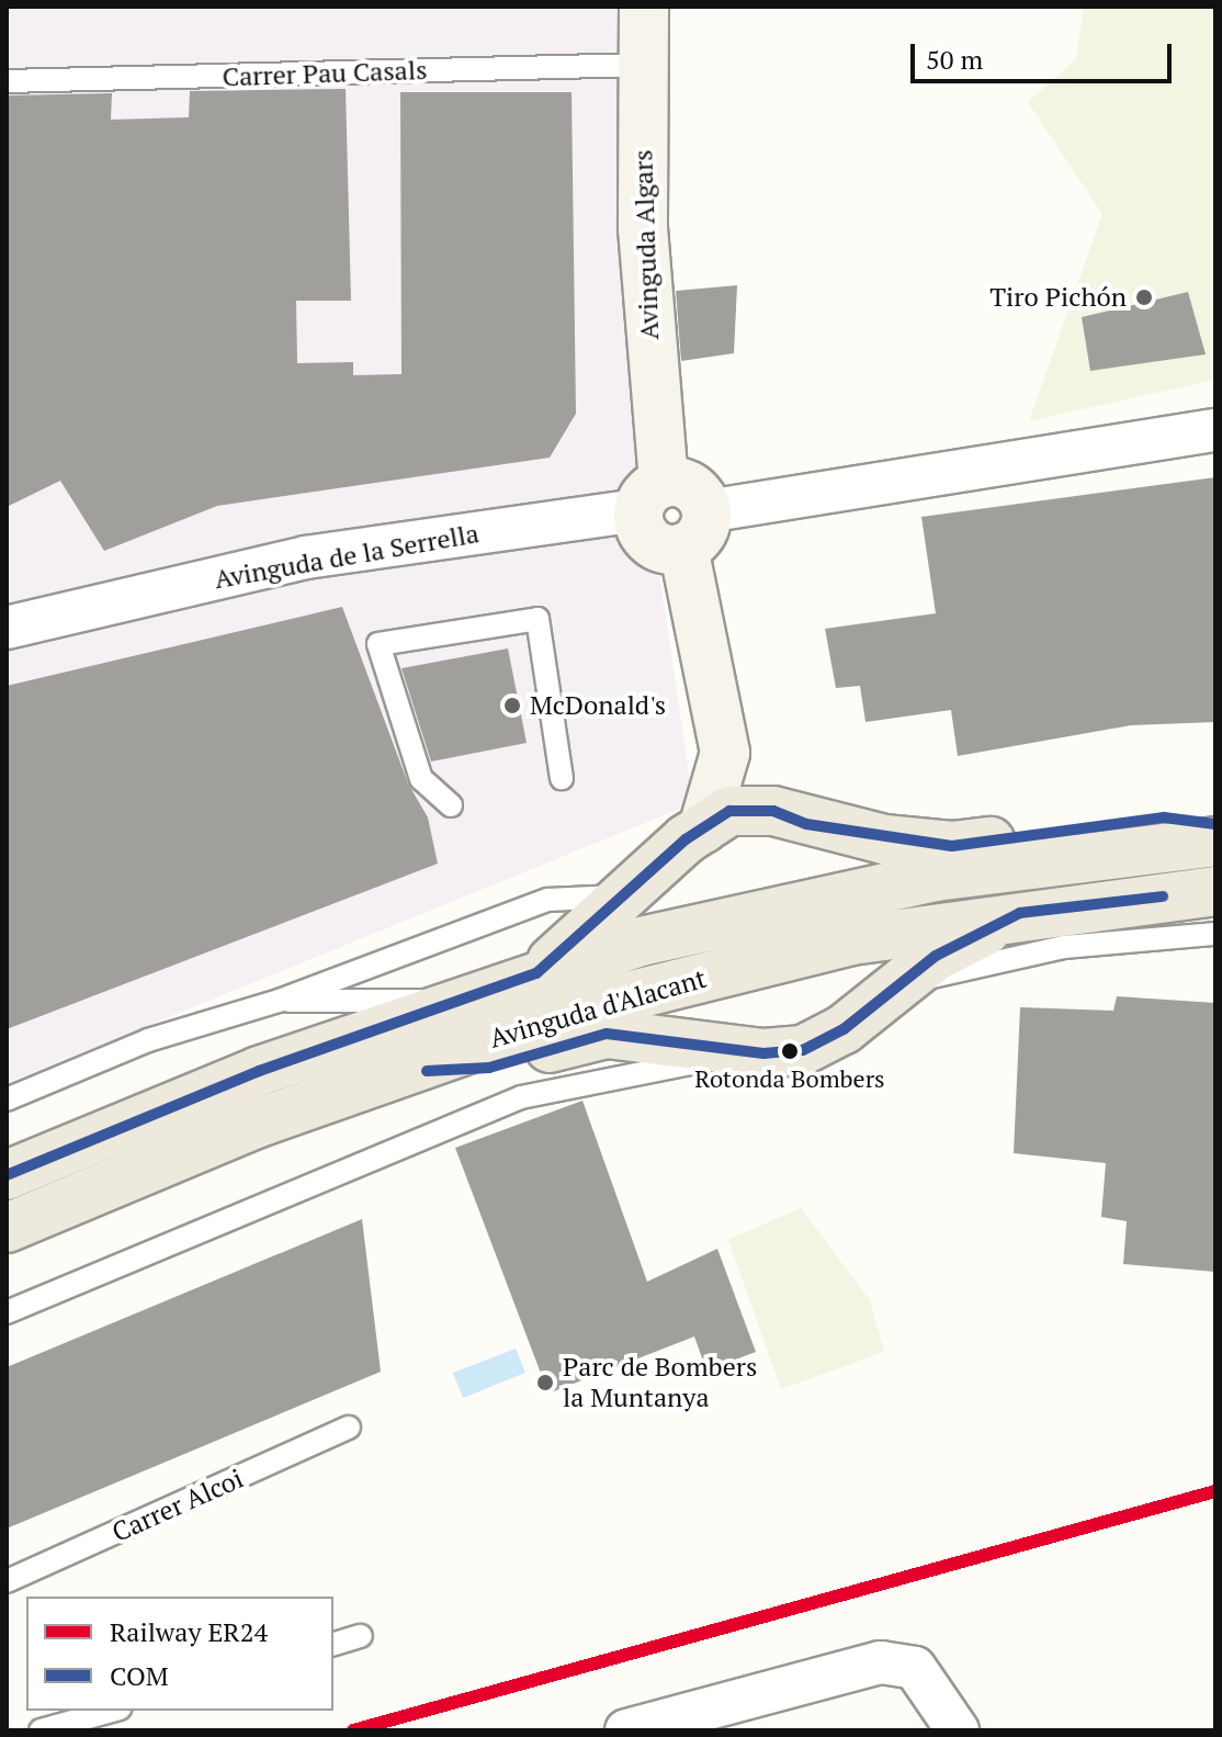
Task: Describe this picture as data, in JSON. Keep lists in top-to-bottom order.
{
  "streets": {
    "main road": ["Avinguda d'Alacant"],
    "street": ["Avinguda Algars", "Avinguda de la Serrella"],
    "lane": ["Carrer Pau Casals", "Carrer Alcoi"]
  },
  "crossings": [
    ["Carrer Pau Casals", "Avinguda Algars"],
    ["Avinguda Algars", "Avinguda de la Serrella"]
  ],
  "places": [
    "Tiro Pichón",
    "McDonald's",
    "Rotonda Bombers",
    "Parc de Bombers la Muntanya"
  ],
  "lines": ["transit line COM", "rail line ER24"],
  "legend": ["Railway ER24", "COM"],
  "scale_bar": "50 m"
}
